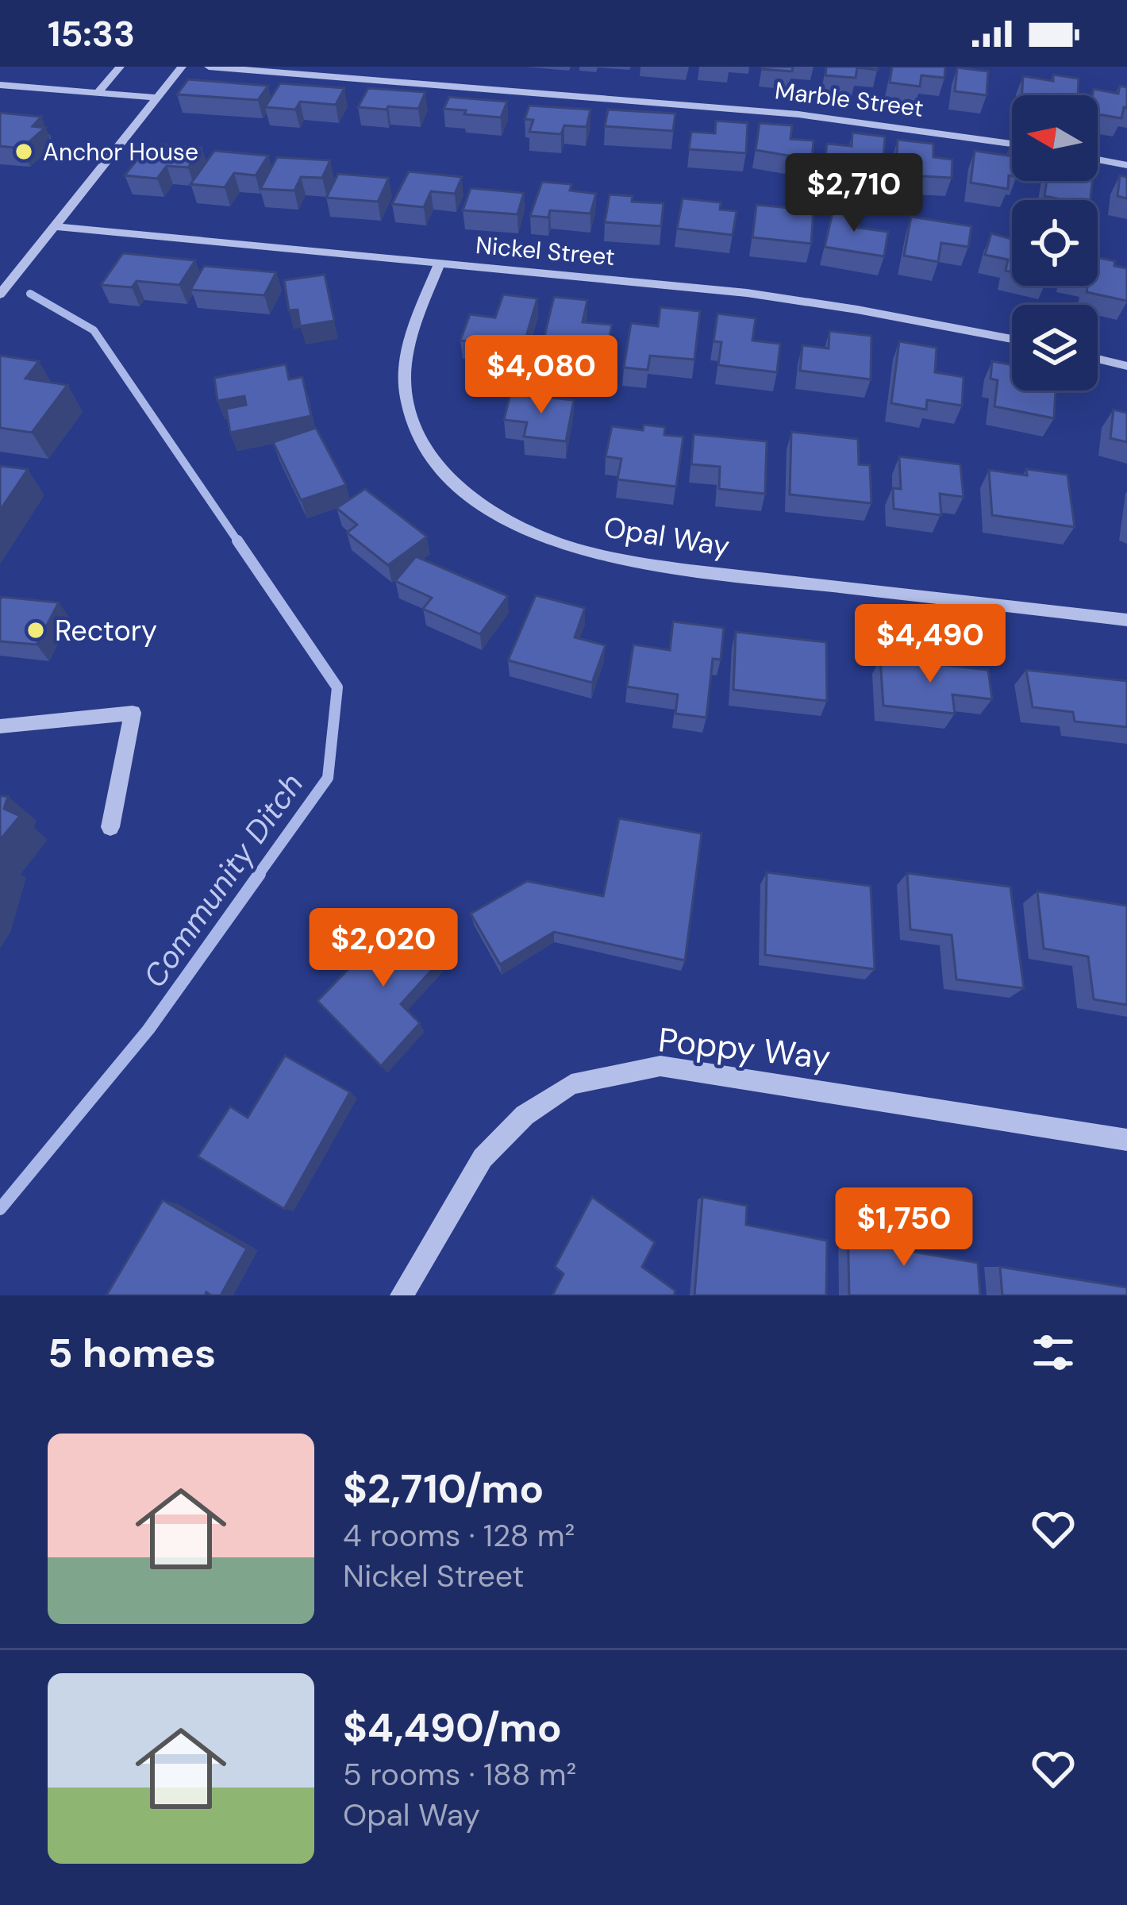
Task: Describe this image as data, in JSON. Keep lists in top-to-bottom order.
{
  "streets": {
    "street": [
      "Marble Street",
      "Nickel Street",
      "Opal Way",
      "Poppy Way"
    ]
  },
  "crossings": [
    ["Nickel Street", "Opal Way"]
  ],
  "water": ["Community Ditch"],
  "places": ["Anchor House", "Rectory"],
  "north": "left",
  "page": {
    "status": "15:33",
    "price": [
      "$2,710",
      "$4,080",
      "$4,490",
      "$2,020",
      "$1,750"
    ],
    "heading": "5 homes",
    "list": [
      {
        "name": "$2,710/mo",
        "note": "4 rooms · 128 m² · Nickel Street"
      },
      {
        "name": "$4,490/mo",
        "note": "5 rooms · 188 m² · Opal Way"
      }
    ]
  }
}
